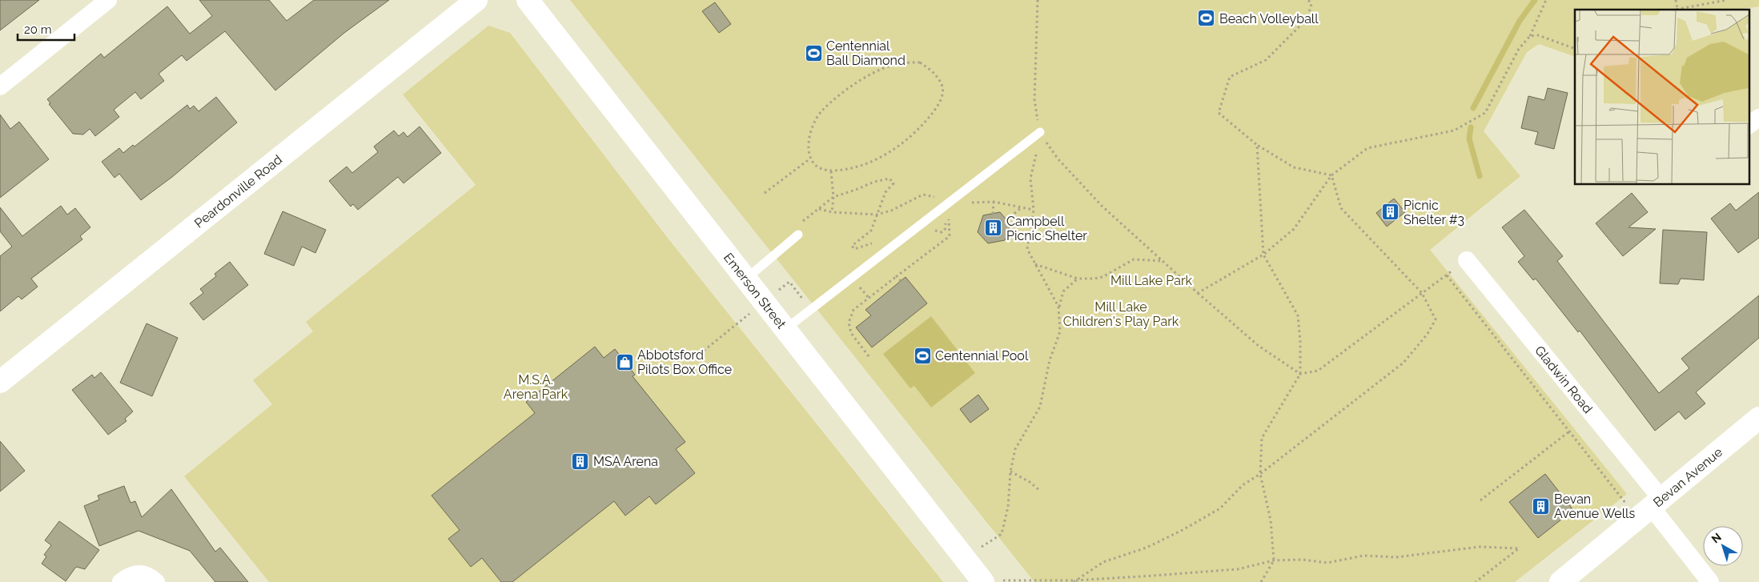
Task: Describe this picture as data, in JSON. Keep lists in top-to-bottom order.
{
  "streets": {
    "main road": ["Peardonville Road", "Emerson Street", "Bevan Avenue"],
    "street": ["Gladwin Road"]
  },
  "crossings": [
    ["Gladwin Road", "Bevan Avenue"]
  ],
  "parks": ["Mill Lake Park", "Mill Lake Children's Play Park", "M.S.A. Arena Park"],
  "places": {
    "sports": ["Beach Volleyball", "Centennial Ball Diamond", "Centennial Pool"],
    "building": [
      "Picnic Shelter #3",
      "Campbell Picnic Shelter",
      "MSA Arena",
      "Bevan Avenue Wells"
    ],
    "shop": ["Abbotsford Pilots Box Office"]
  },
  "scale_bar": "20 m",
  "north": "top left"
}
